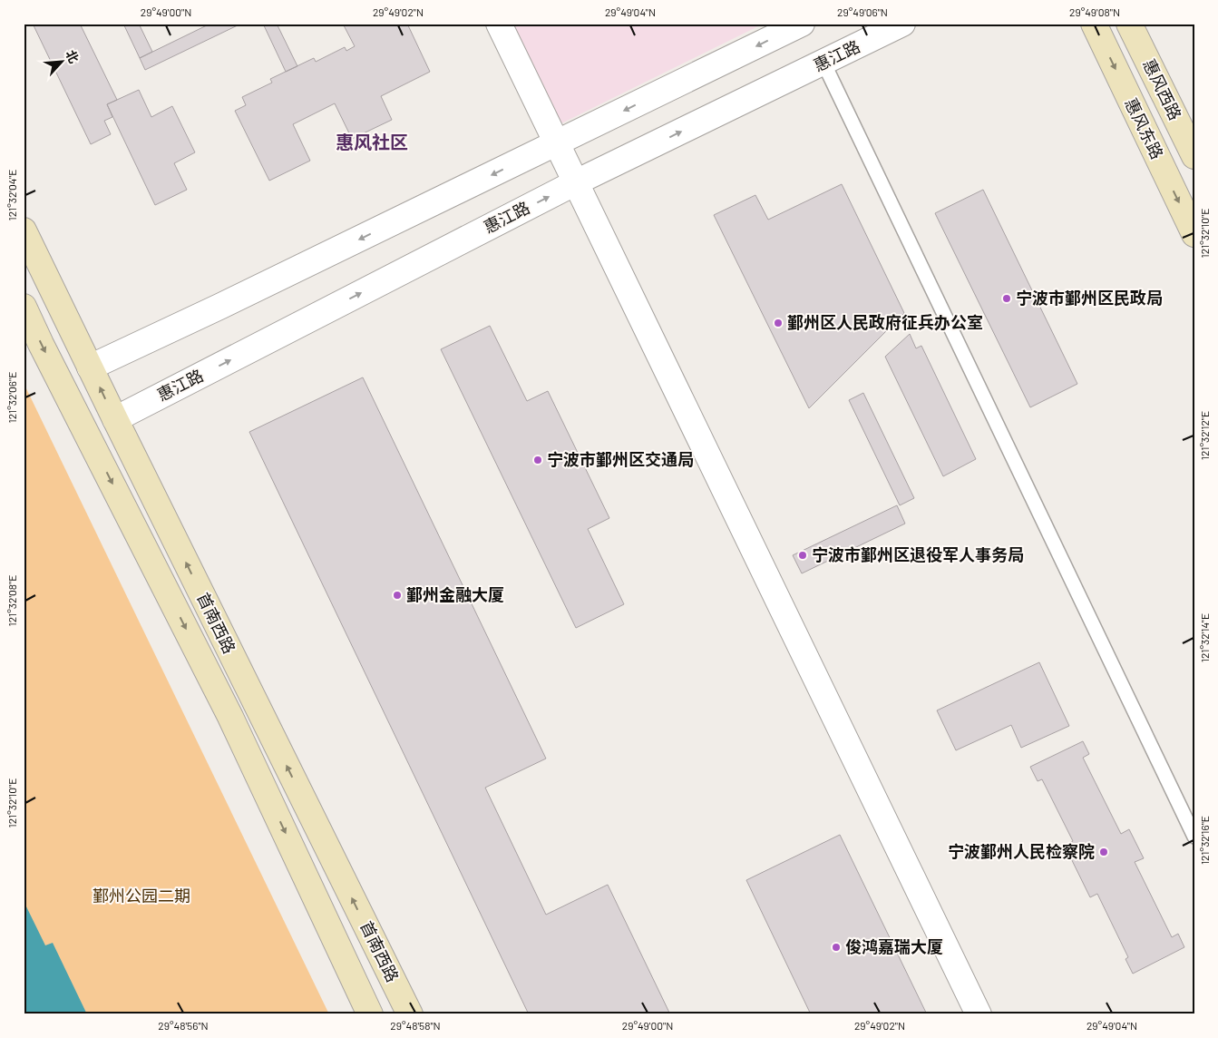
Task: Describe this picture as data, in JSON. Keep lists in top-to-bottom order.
{
  "streets": {
    "main road": ["惠风西路", "惠风东路", "首南西路"],
    "street": ["惠江路"]
  },
  "crossings": [
    ["惠江路", "首南西路"]
  ],
  "one_way": ["惠风东路"],
  "districts": ["惠风社区"],
  "parks": ["鄞州公园二期"],
  "places": [
    "宁波市鄞州区民政局",
    "鄞州区人民政府征兵办公室",
    "宁波市鄞州区交通局",
    "宁波市鄞州区退役军人事务局",
    "鄞州金融大厦",
    "宁波鄞州人民检察院",
    "俊鸿嘉瑞大厦"
  ],
  "north": "top right",
  "coordinates": [
    "29°49'00\"N",
    "29°49'02\"N",
    "29°49'04\"N",
    "29°49'06\"N",
    "29°49'08\"N",
    "121°32'04\"E",
    "121°32'10\"E",
    "121°32'06\"E",
    "121°32'12\"E",
    "121°32'08\"E",
    "121°32'14\"E",
    "121°32'16\"E",
    "29°48'56\"N",
    "29°48'58\"N"
  ]
}
